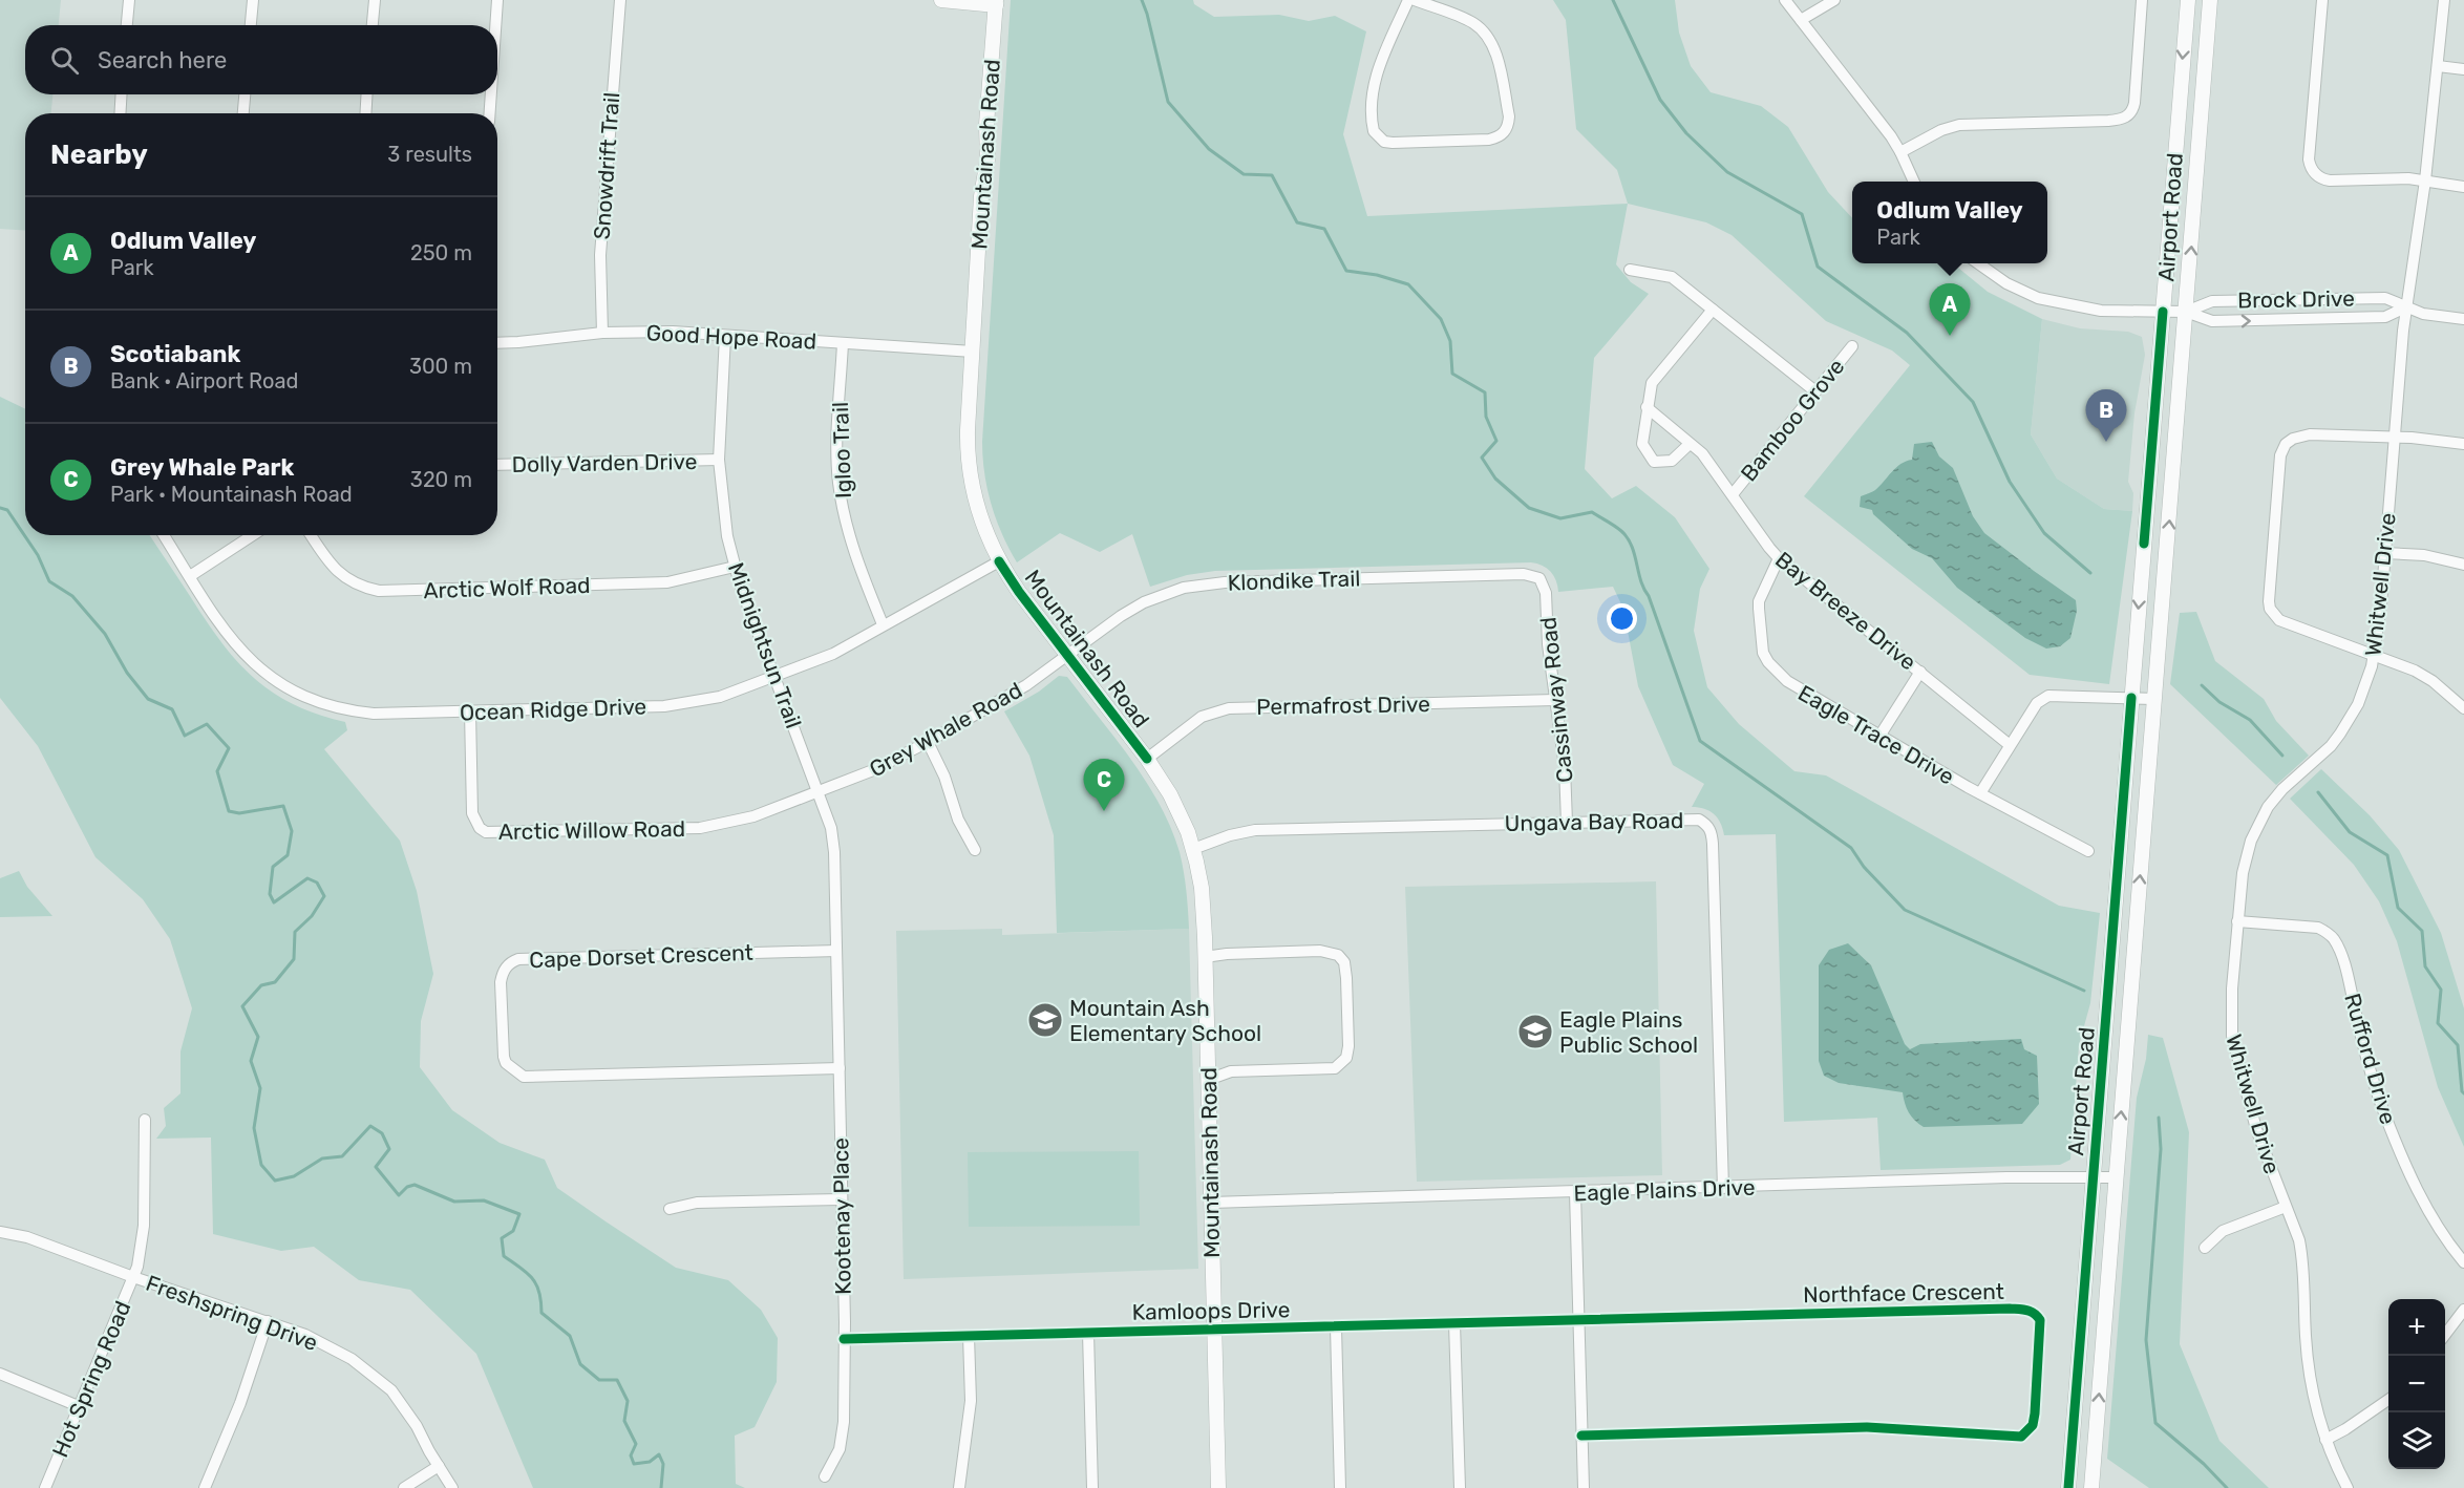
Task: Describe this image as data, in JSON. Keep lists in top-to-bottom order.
{
  "streets": {
    "main road": ["Mountainash Road", "Airport Road"],
    "street": [
      "Snowdrift Trail",
      "Brock Drive",
      "Good Hope Road",
      "Bamboo Grove",
      "Igloo Trail",
      "Dolly Varden Drive",
      "Klondike Trail",
      "Whitwell Drive",
      "Arctic Wolf Road",
      "Bay Breeze Drive",
      "Midnightsun Trail",
      "Cassinway Road",
      "Permafrost Drive",
      "Ocean Ridge Drive",
      "Grey Whale Road",
      "Eagle Trace Drive",
      "Ungava Bay Road",
      "Arctic Willow Road",
      "Cape Dorset Crescent",
      "Rufford Drive",
      "Eagle Plains Drive",
      "Kootenay Place",
      "Northface Crescent",
      "Kamloops Drive",
      "Freshspring Drive",
      "Hot Spring Road"
    ]
  },
  "crossings": [
    ["Mountainash Road", "Good Hope Road"],
    ["Mountainash Road", "Klondike Trail"],
    ["Mountainash Road", "Permafrost Drive"],
    ["Mountainash Road", "Ocean Ridge Drive"],
    ["Mountainash Road", "Grey Whale Road"],
    ["Mountainash Road", "Ungava Bay Road"],
    ["Mountainash Road", "Eagle Plains Drive"],
    ["Mountainash Road", "Kamloops Drive"],
    ["Snowdrift Trail", "Good Hope Road"],
    ["Airport Road", "Brock Drive"],
    ["Airport Road", "Eagle Plains Drive"],
    ["Brock Drive", "Whitwell Drive"],
    ["Good Hope Road", "Igloo Trail"],
    ["Good Hope Road", "Midnightsun Trail"],
    ["Bamboo Grove", "Bay Breeze Drive"],
    ["Igloo Trail", "Ocean Ridge Drive"],
    ["Dolly Varden Drive", "Midnightsun Trail"],
    ["Klondike Trail", "Cassinway Road"],
    ["Klondike Trail", "Grey Whale Road"],
    ["Whitwell Drive", "Rufford Drive"],
    ["Arctic Wolf Road", "Midnightsun Trail"],
    ["Bay Breeze Drive", "Eagle Trace Drive"],
    ["Midnightsun Trail", "Ocean Ridge Drive"],
    ["Midnightsun Trail", "Grey Whale Road"],
    ["Midnightsun Trail", "Arctic Willow Road"],
    ["Midnightsun Trail", "Cape Dorset Crescent"],
    ["Midnightsun Trail", "Kootenay Place"],
    ["Cassinway Road", "Permafrost Drive"],
    ["Cassinway Road", "Ungava Bay Road"],
    ["Ocean Ridge Drive", "Arctic Willow Road"],
    ["Grey Whale Road", "Arctic Willow Road"],
    ["Ungava Bay Road", "Eagle Plains Drive"],
    ["Cape Dorset Crescent", "Kootenay Place"],
    ["Kootenay Place", "Kamloops Drive"],
    ["Northface Crescent", "Kamloops Drive"],
    ["Freshspring Drive", "Hot Spring Road"]
  ],
  "places": {
    "school or university": ["Mountain Ash Elementary School", "Eagle Plains Public School"]
  },
  "page": {
    "search": "Search here",
    "heading": ["Nearby", "3 results"],
    "popup": ["Odlum Valley", "Park"],
    "list": [
      {
        "mark": "A",
        "name": "Odlum Valley",
        "note": "Park",
        "value": "250 m"
      },
      {
        "mark": "B",
        "name": "Scotiabank",
        "note": "Bank · Airport Road",
        "value": "300 m"
      },
      {
        "mark": "C",
        "name": "Grey Whale Park",
        "note": "Park · Mountainash Road",
        "value": "320 m"
      }
    ],
    "pins": ["A", "B", "C"],
    "map_buttons": ["+", "−"]
  }
}
